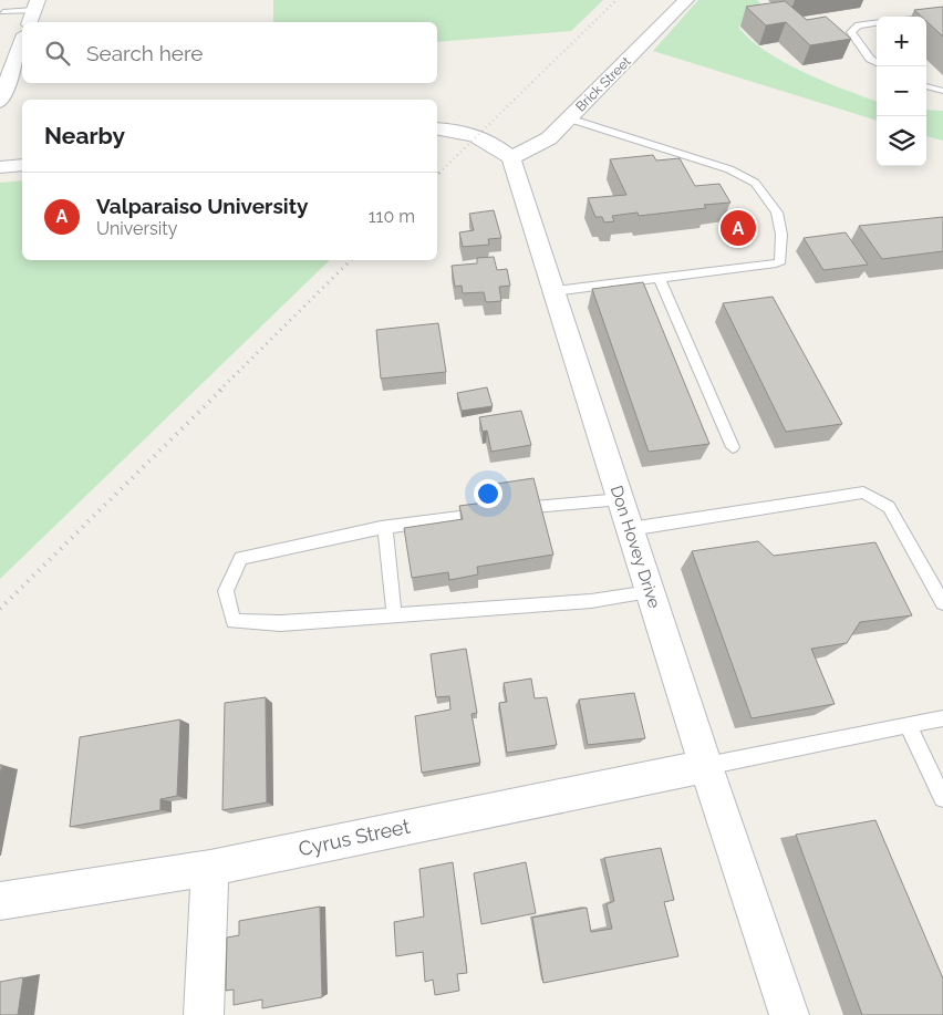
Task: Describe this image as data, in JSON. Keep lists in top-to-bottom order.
{
  "streets": {
    "street": ["Brick Street", "Don Hovey Drive", "Cyrus Street"]
  },
  "crossings": [
    ["Brick Street", "Don Hovey Drive"],
    ["Don Hovey Drive", "Cyrus Street"]
  ],
  "page": {
    "map_buttons": ["+", "−"],
    "search": "Search here",
    "heading": "Nearby",
    "list": [
      {
        "mark": "A",
        "name": "Valparaiso University",
        "note": "University",
        "value": "110 m"
      }
    ],
    "pins": "A"
  }
}
